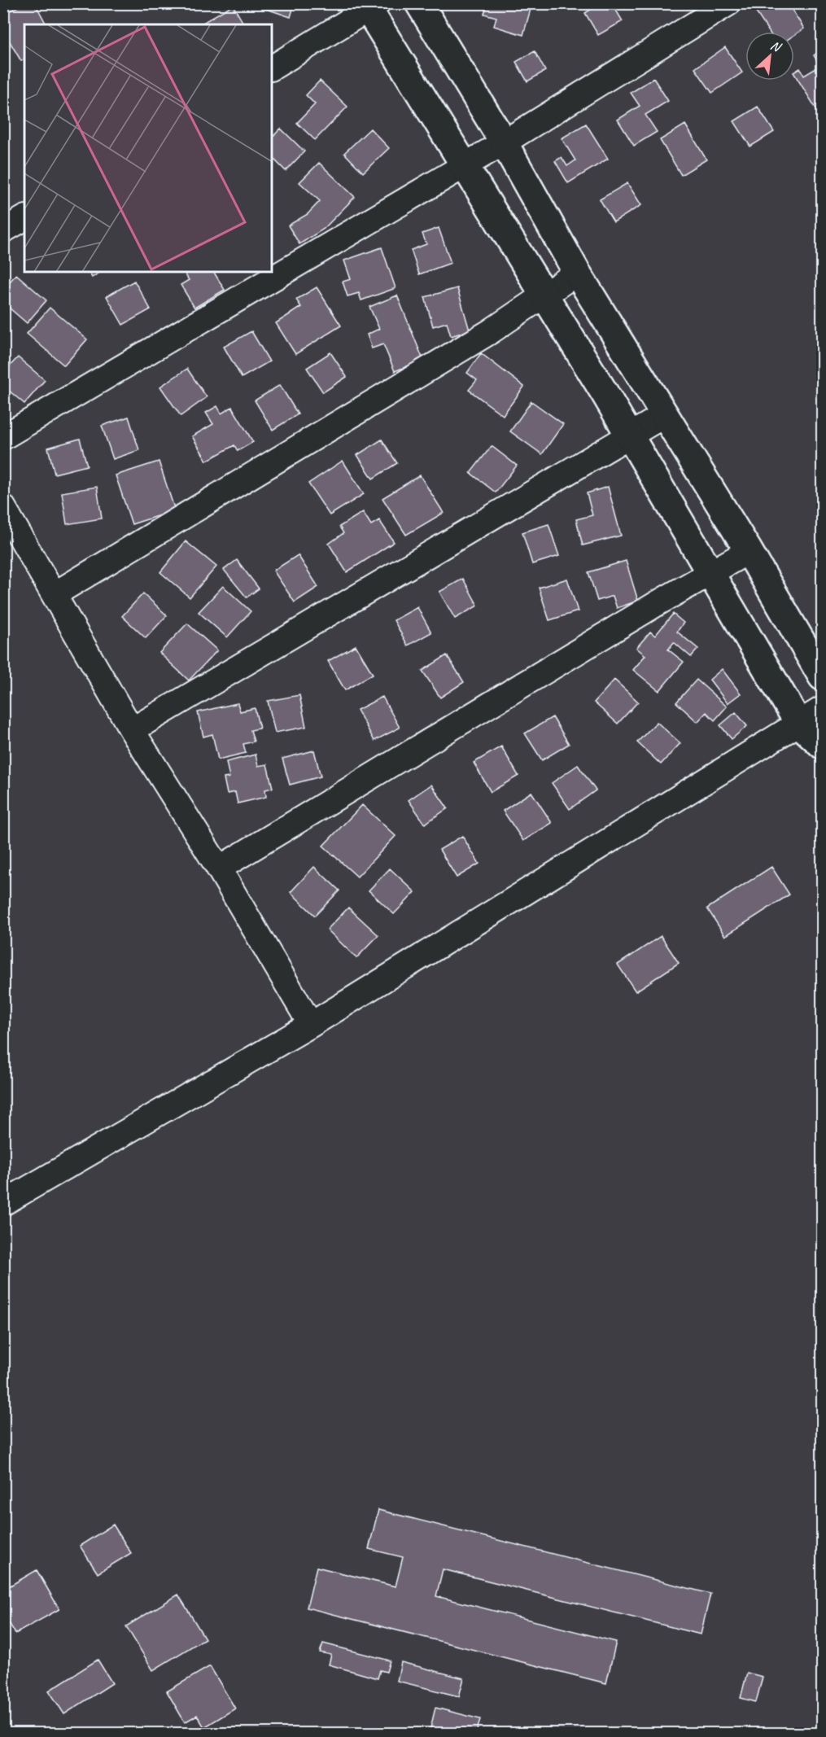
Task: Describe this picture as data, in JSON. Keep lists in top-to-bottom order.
{
  "north": "top right"
}
